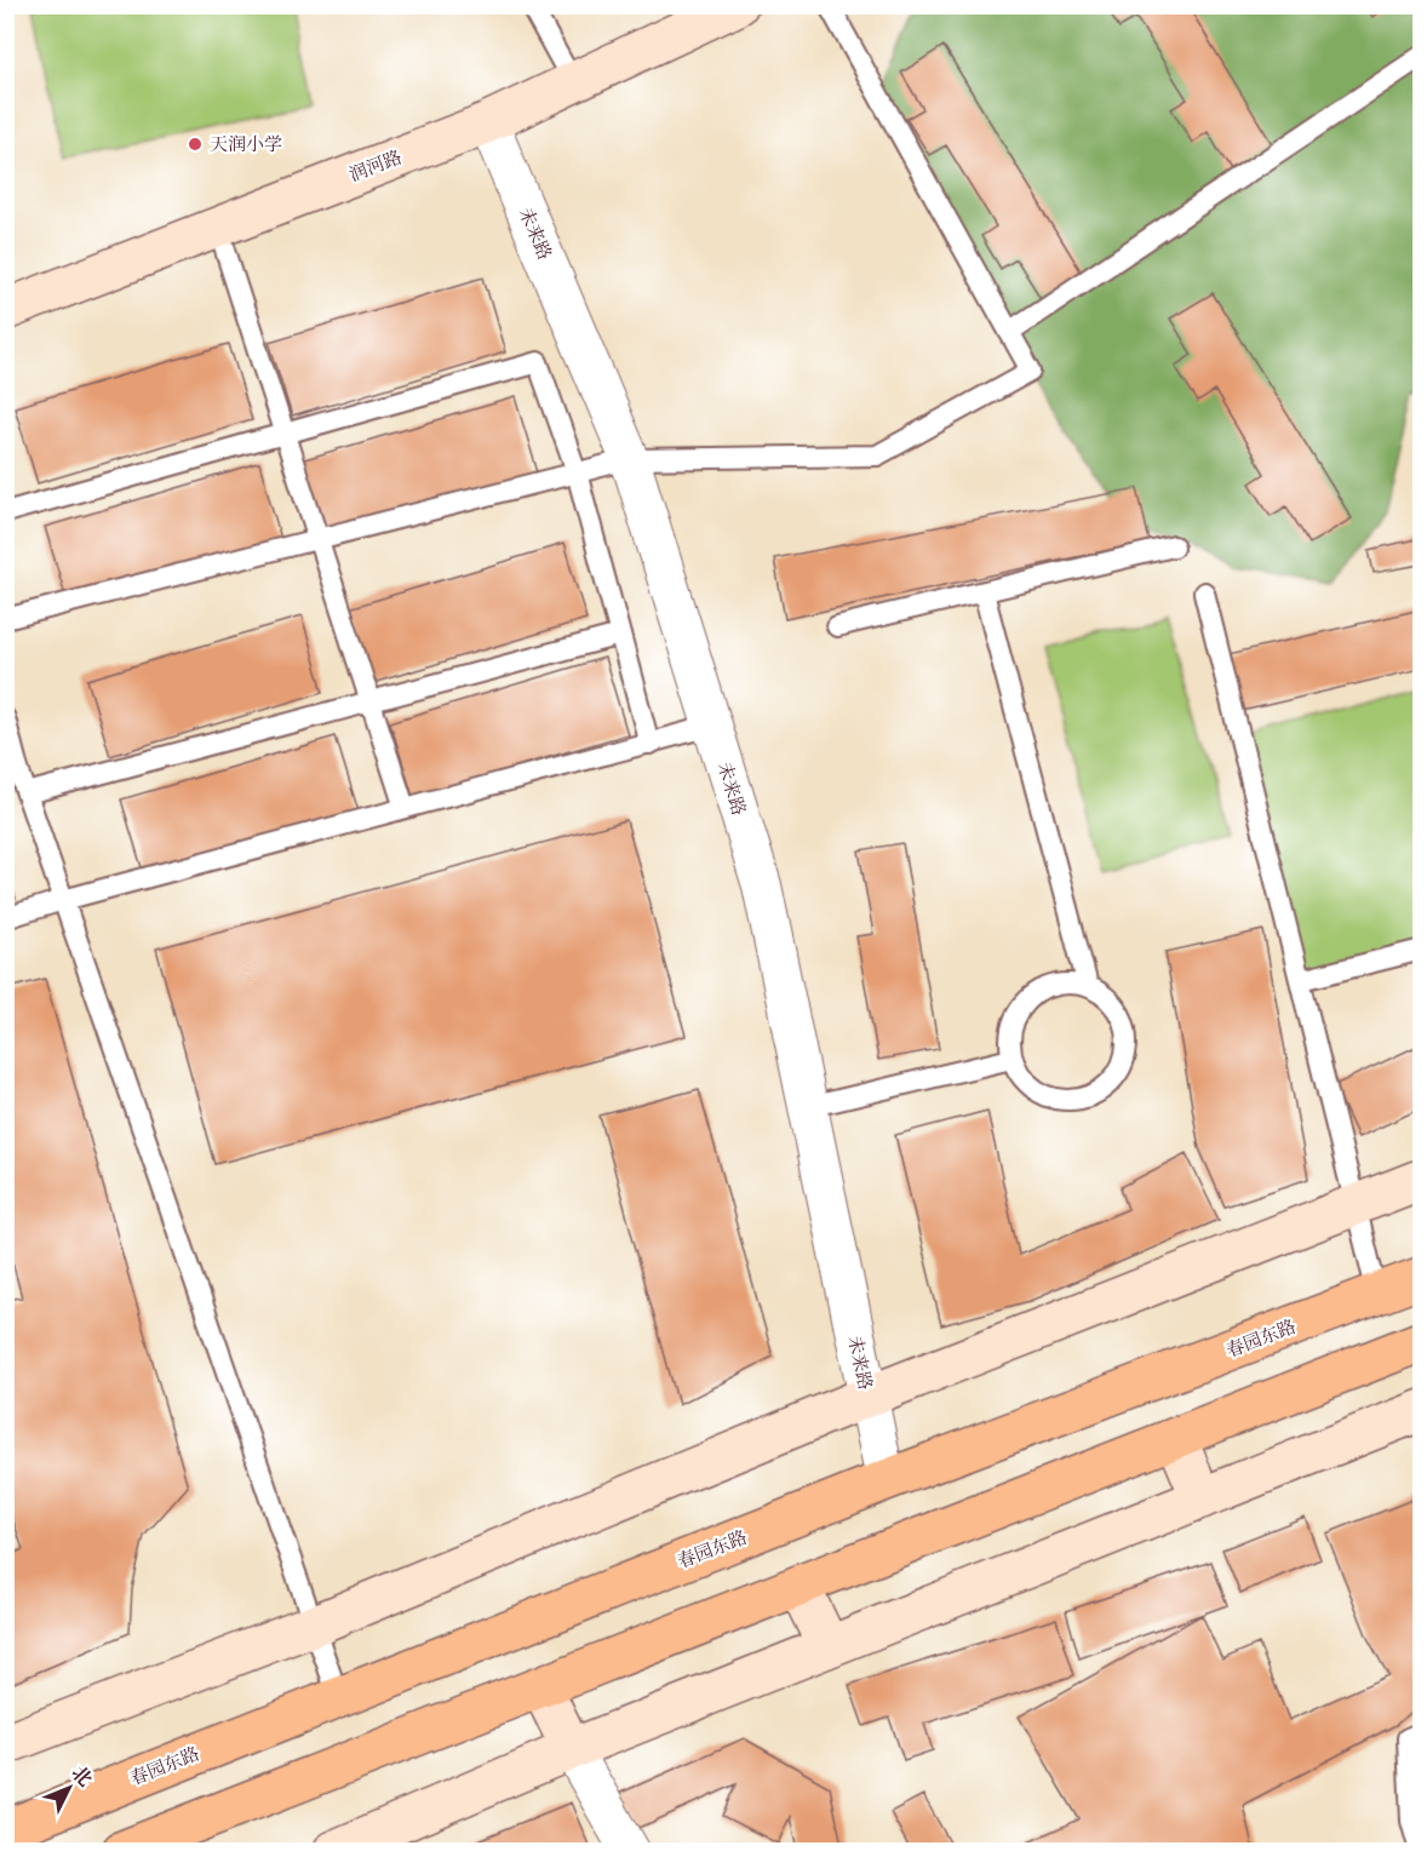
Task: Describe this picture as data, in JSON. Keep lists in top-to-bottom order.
{
  "streets": {
    "main road": ["春园东路"],
    "street": ["润河路", "未来路"]
  },
  "crossings": [
    ["润河路", "未来路"],
    ["未来路", "春园东路"]
  ],
  "places": ["天润小学"],
  "north": "top right"
}
